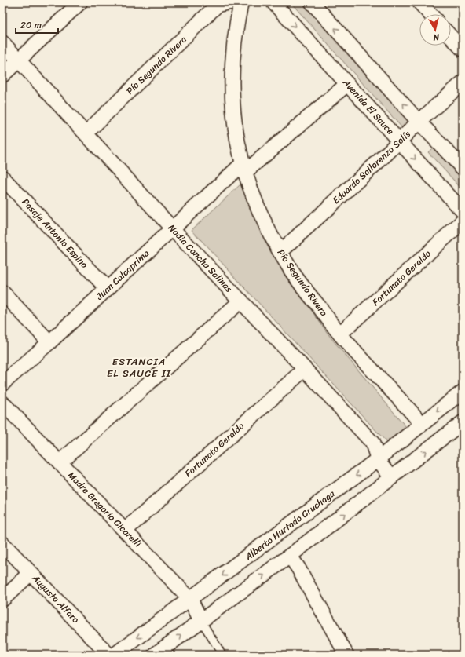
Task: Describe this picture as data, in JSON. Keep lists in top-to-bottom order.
{
  "streets": {
    "street": [
      "Pío Segundo Rivera",
      "Avenida El Sauce",
      "Eduardo Sallorenzo Solís",
      "Pasaje Antonio Espino",
      "Nadia Concha Salinas",
      "Juan Calcaprima",
      "Fortunato Geraldo",
      "Madre Gregoria Cicarelli",
      "Alberto Hurtado Cruchaga",
      "Augusto Alfaro"
    ]
  },
  "crossings": [
    ["Pío Segundo Rivera", "Eduardo Sallorenzo Solís"],
    ["Pío Segundo Rivera", "Nadia Concha Salinas"],
    ["Pío Segundo Rivera", "Juan Calcaprima"],
    ["Pío Segundo Rivera", "Fortunato Geraldo"],
    ["Pío Segundo Rivera", "Alberto Hurtado Cruchaga"],
    ["Avenida El Sauce", "Eduardo Sallorenzo Solís"],
    ["Avenida El Sauce", "Juan Calcaprima"],
    ["Pasaje Antonio Espino", "Juan Calcaprima"],
    ["Nadia Concha Salinas", "Juan Calcaprima"],
    ["Nadia Concha Salinas", "Fortunato Geraldo"],
    ["Nadia Concha Salinas", "Alberto Hurtado Cruchaga"],
    ["Fortunato Geraldo", "Madre Gregoria Cicarelli"],
    ["Madre Gregoria Cicarelli", "Alberto Hurtado Cruchaga"]
  ],
  "districts": ["ESTANCIA EL SAUCE II"],
  "scale_bar": "20 m",
  "north": "bottom"
}
